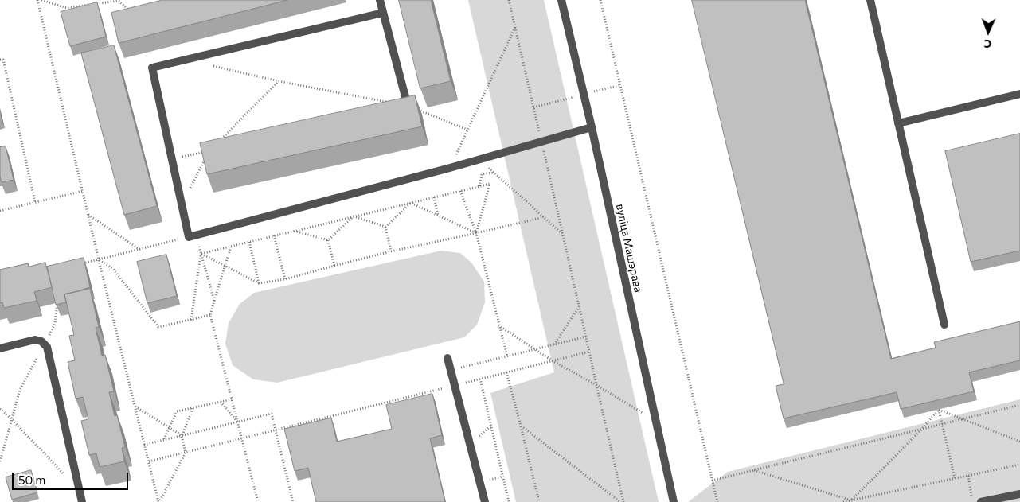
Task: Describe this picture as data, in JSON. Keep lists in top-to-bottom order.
{
  "streets": {
    "street": ["вуліца Машэрава"]
  },
  "scale_bar": "50 m",
  "north": "bottom"
}
